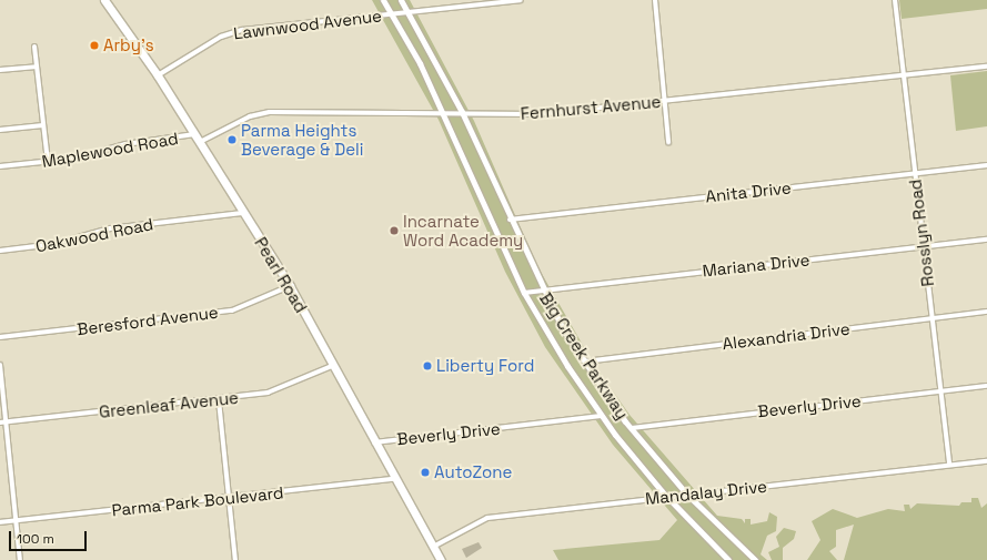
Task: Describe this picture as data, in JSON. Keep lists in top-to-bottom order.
{
  "streets": {
    "main road": ["Pearl Road"],
    "street": [
      "Lawnwood Avenue",
      "Fernhurst Avenue",
      "Maplewood Road",
      "Anita Drive",
      "Rosslyn Road",
      "Oakwood Road",
      "Mariana Drive",
      "Beresford Avenue",
      "Alexandria Drive",
      "Big Creek Parkway",
      "Greenleaf Avenue",
      "Beverly Drive",
      "Mandalay Drive",
      "Parma Park Boulevard"
    ]
  },
  "crossings": [
    ["Lawnwood Avenue", "Pearl Road"],
    ["Lawnwood Avenue", "Big Creek Parkway"],
    ["Fernhurst Avenue", "Rosslyn Road"],
    ["Fernhurst Avenue", "Pearl Road"],
    ["Fernhurst Avenue", "Big Creek Parkway"],
    ["Maplewood Road", "Pearl Road"],
    ["Anita Drive", "Rosslyn Road"],
    ["Anita Drive", "Big Creek Parkway"],
    ["Rosslyn Road", "Mariana Drive"],
    ["Rosslyn Road", "Alexandria Drive"],
    ["Rosslyn Road", "Beverly Drive"],
    ["Rosslyn Road", "Mandalay Drive"],
    ["Oakwood Road", "Pearl Road"],
    ["Mariana Drive", "Big Creek Parkway"],
    ["Pearl Road", "Beresford Avenue"],
    ["Pearl Road", "Greenleaf Avenue"],
    ["Pearl Road", "Beverly Drive"],
    ["Pearl Road", "Mandalay Drive"],
    ["Pearl Road", "Parma Park Boulevard"],
    ["Alexandria Drive", "Big Creek Parkway"],
    ["Big Creek Parkway", "Beverly Drive"],
    ["Big Creek Parkway", "Mandalay Drive"]
  ],
  "places": [
    "Arby's",
    "Parma Heights Beverage & Deli",
    "Incarnate Word Academy",
    "Liberty Ford",
    "AutoZone"
  ],
  "scale_bar": "100 m"
}
